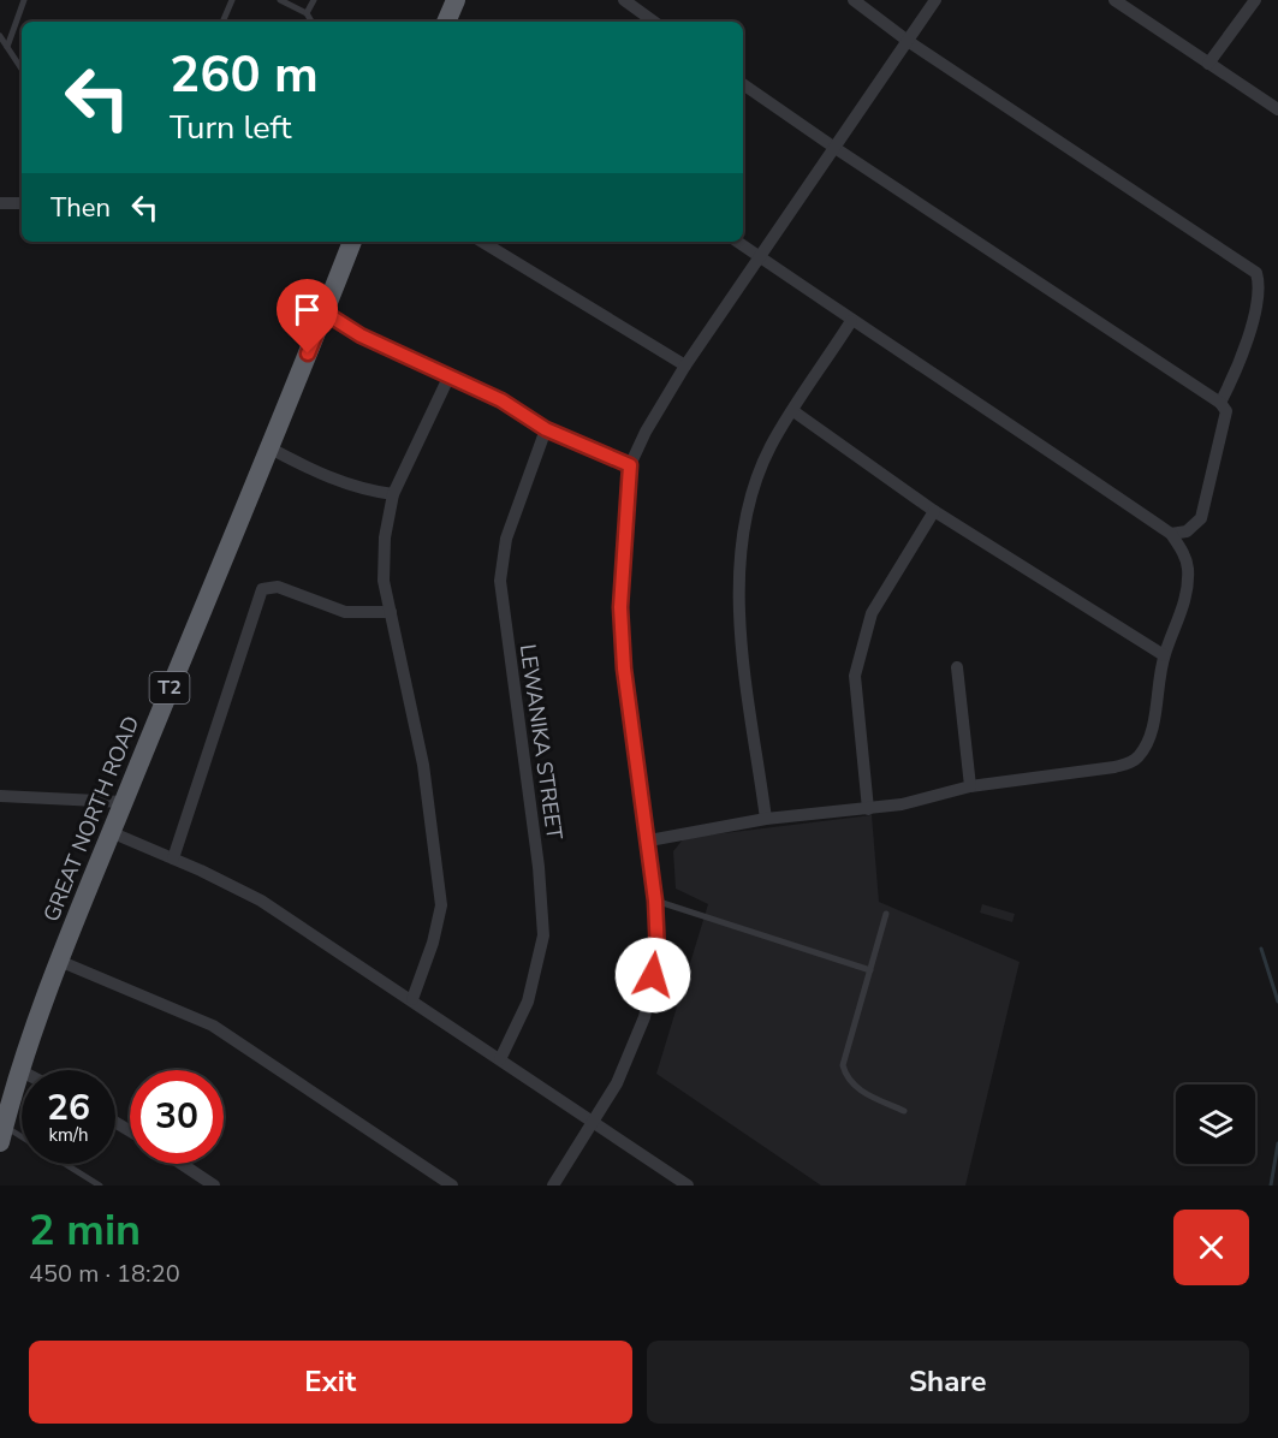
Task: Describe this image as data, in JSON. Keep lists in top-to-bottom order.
{
  "streets": {
    "highway": ["T2", "GREAT NORTH ROAD"],
    "street": ["LEWANIKA STREET"]
  },
  "page": {
    "turn": ["260 m", "Turn left"],
    "then": "Then",
    "speed": "26 km/h",
    "limit": "30",
    "heading": ["2 min", "450 m · 18:20"],
    "buttons": ["Exit", "Share"]
  }
}
